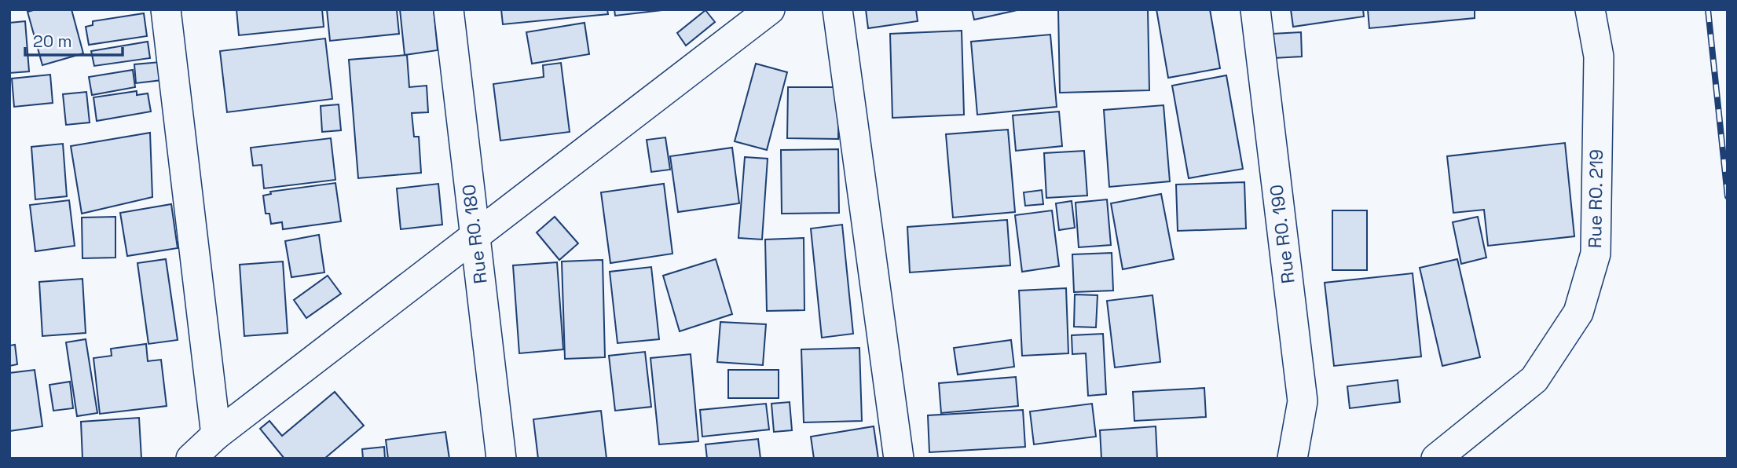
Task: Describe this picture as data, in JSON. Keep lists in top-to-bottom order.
{
  "streets": {
    "street": ["Rue RO. 219", "Rue RO. 180", "Rue RO. 190"]
  },
  "scale_bar": "20 m"
}
